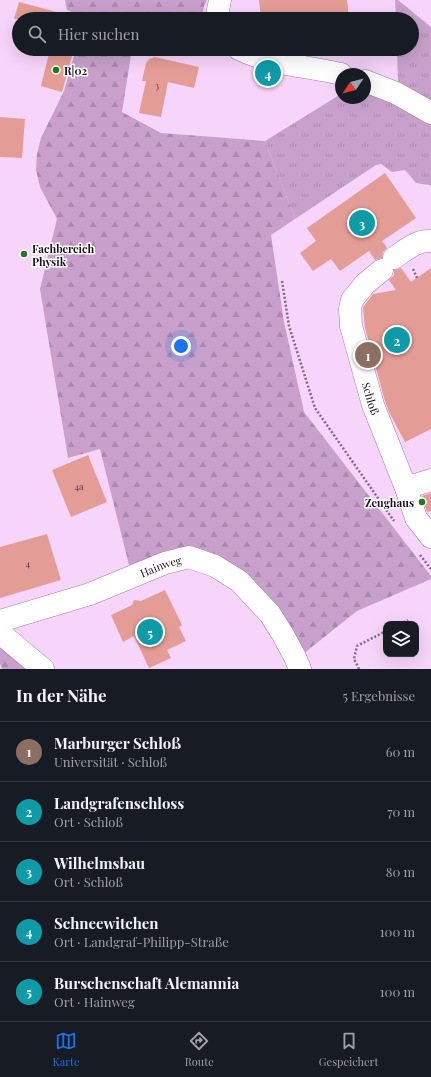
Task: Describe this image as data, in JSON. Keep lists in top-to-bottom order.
{
  "streets": {
    "street": ["Schloß", "Hainweg"]
  },
  "places": ["R|02", "Fachbereich Physik", "Zeughaus"],
  "house_numbers": ["3", "4a", "4"],
  "north": "bottom left",
  "page": {
    "search": "Hier suchen",
    "pins": [
      "4",
      "3",
      "2",
      "1",
      "5"
    ],
    "heading": ["In der Nähe", "5 Ergebnisse"],
    "list": [
      {
        "mark": "1",
        "name": "Marburger Schloß",
        "note": "Universität · Schloß",
        "value": "60 m"
      },
      {
        "mark": "2",
        "name": "Landgrafenschloss",
        "note": "Ort · Schloß",
        "value": "70 m"
      },
      {
        "mark": "3",
        "name": "Wilhelmsbau",
        "note": "Ort · Schloß",
        "value": "80 m"
      },
      {
        "mark": "4",
        "name": "Schneewitchen",
        "note": "Ort · Landgraf-Philipp-Straße",
        "value": "100 m"
      },
      {
        "mark": "5",
        "name": "Burschenschaft Alemannia",
        "note": "Ort · Hainweg",
        "value": "100 m"
      }
    ],
    "nav": ["Karte", "Route", "Gespeichert"]
  }
}
